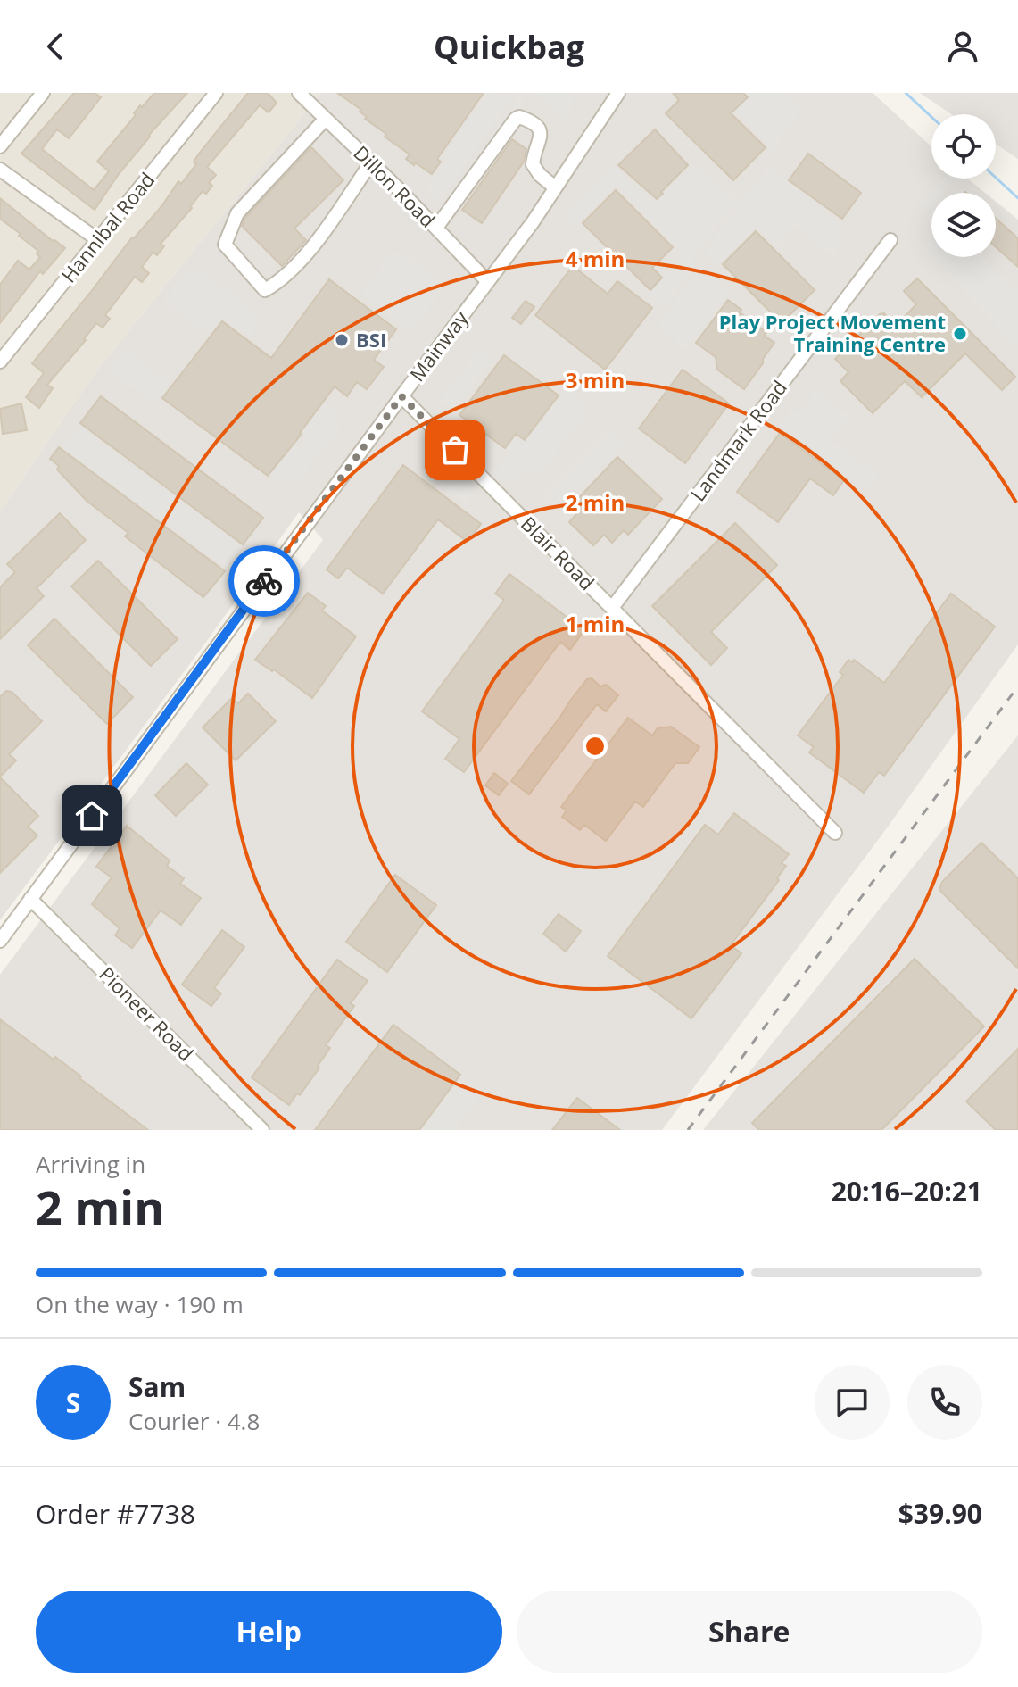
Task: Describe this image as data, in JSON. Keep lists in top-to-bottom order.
{
  "streets": {
    "street": [
      "Dillon Road",
      "Hannibal Road",
      "Mainway",
      "Landmark Road",
      "Blair Road",
      "Pioneer Road"
    ]
  },
  "crossings": [
    ["Dillon Road", "Mainway"],
    ["Mainway", "Blair Road"],
    ["Mainway", "Pioneer Road"],
    ["Landmark Road", "Blair Road"]
  ],
  "places": ["Play Project Movement Training Centre", "BSI"],
  "page": {
    "header": "Quickbag",
    "heading": ["2 min", "Arriving in", "20:16–20:21"],
    "panel": [
      "Sam",
      "Courier · 4.8",
      "Order #7738",
      "$39.90"
    ],
    "bar": "On the way · 190 m",
    "round": "S",
    "buttons": ["Help", "Share"]
  },
  "rings": [
    "4 min",
    "3 min",
    "2 min",
    "1 min"
  ]
}
